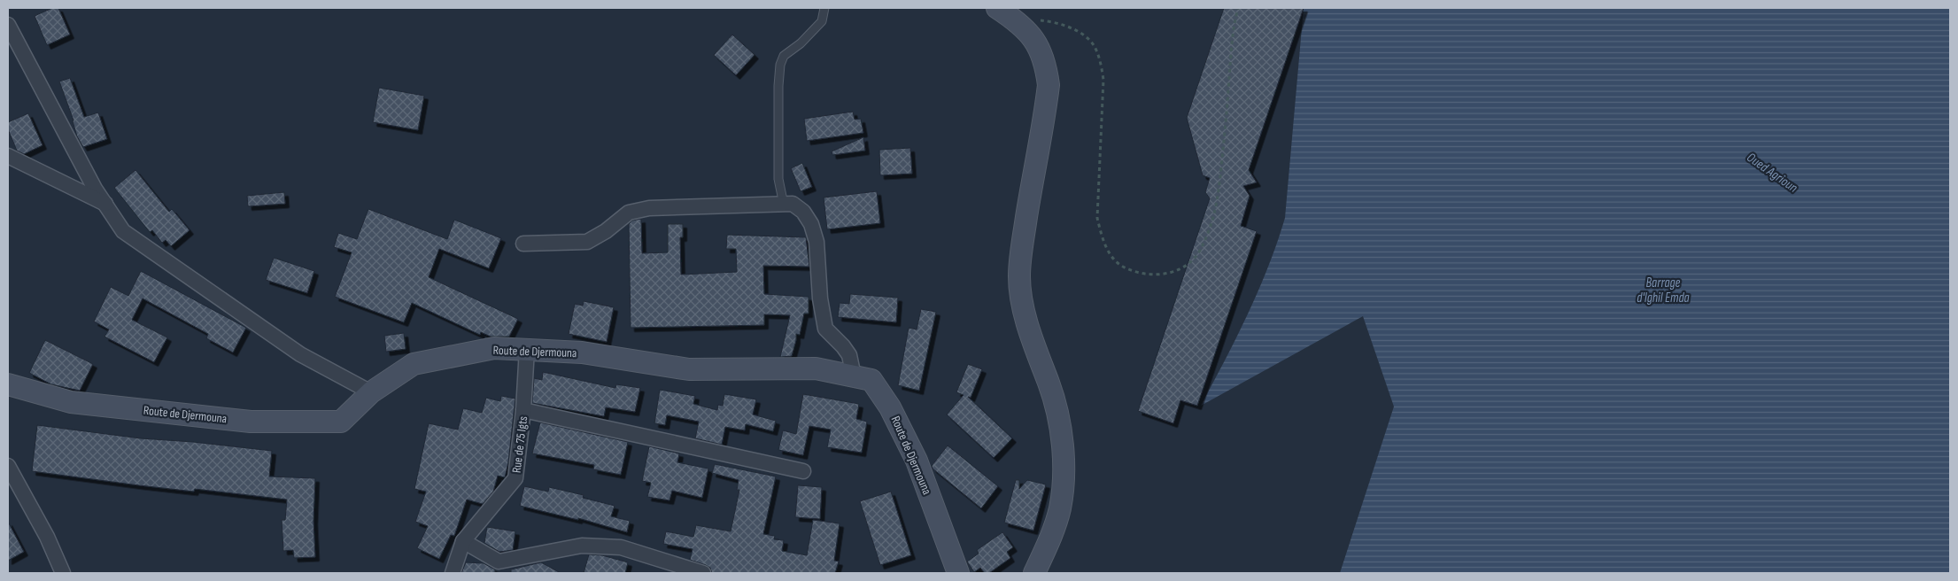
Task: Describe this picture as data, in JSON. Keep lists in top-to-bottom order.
{
  "streets": {
    "street": ["Route de Djermouna", "Rue de 75 lgts"]
  },
  "crossings": [
    ["Route de Djermouna", "Rue de 75 lgts"]
  ],
  "water": ["Oued Agrioun", "Barrage d'Ighil Emda"]
}
